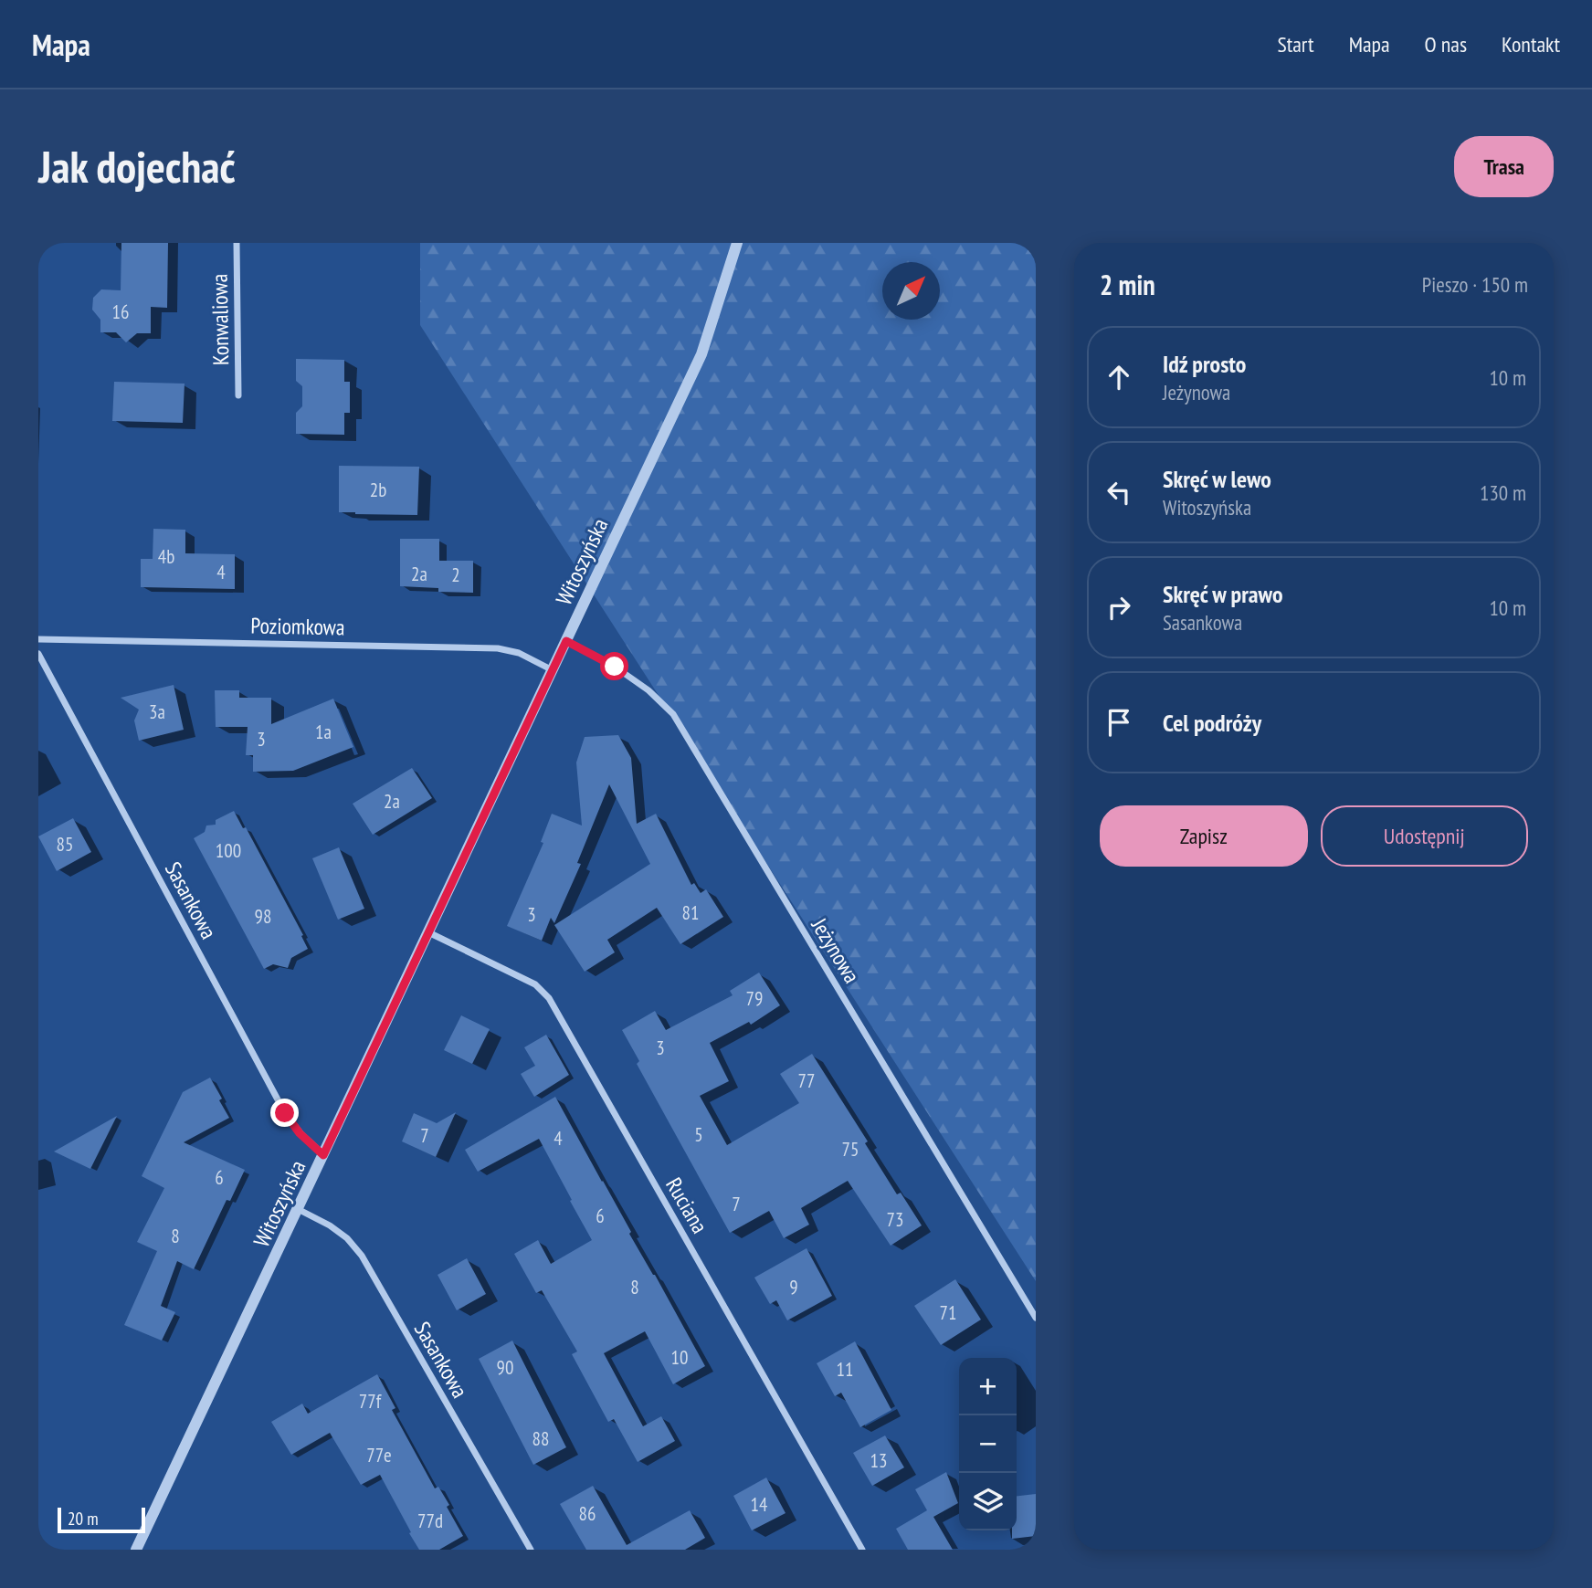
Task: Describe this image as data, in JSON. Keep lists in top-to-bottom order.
{
  "streets": {
    "street": [
      "Konwaliowa",
      "Witoszyńska",
      "Poziomkowa",
      "Sasankowa",
      "Jeżynowa",
      "Ruciana"
    ]
  },
  "crossings": [
    ["Witoszyńska", "Poziomkowa"],
    ["Witoszyńska", "Sasankowa"],
    ["Witoszyńska", "Jeżynowa"],
    ["Witoszyńska", "Ruciana"]
  ],
  "house_numbers": [
    "16",
    "2b",
    "4b",
    "4",
    "2a",
    "2",
    "3a",
    "1a",
    "3",
    "2a",
    "85",
    "100",
    "81",
    "3",
    "98",
    "79",
    "3",
    "77",
    "5",
    "7",
    "4",
    "75",
    "6",
    "7",
    "6",
    "73",
    "8",
    "8",
    "9",
    "71",
    "10",
    "90",
    "11",
    "77f",
    "88",
    "77e",
    "13",
    "14",
    "86",
    "77d"
  ],
  "scale_bar": "20 m",
  "north": "top right",
  "page": {
    "header": "Mapa",
    "nav": [
      "Start",
      "Mapa",
      "O nas",
      "Kontakt"
    ],
    "buttons": [
      "Trasa",
      ["Zapisz", "Udostępnij"]
    ],
    "title": "Jak dojechać",
    "heading": ["2 min", "Pieszo · 150 m"],
    "list": [
      ["Idź prosto", "Jeżynowa", "10 m"],
      ["Skręć w lewo", "Witoszyńska", "130 m"],
      ["Skręć w prawo", "Sasankowa", "10 m"],
      "Cel podróży"
    ],
    "map_buttons": ["+", "−"],
    "scale": "20 m"
  }
}
